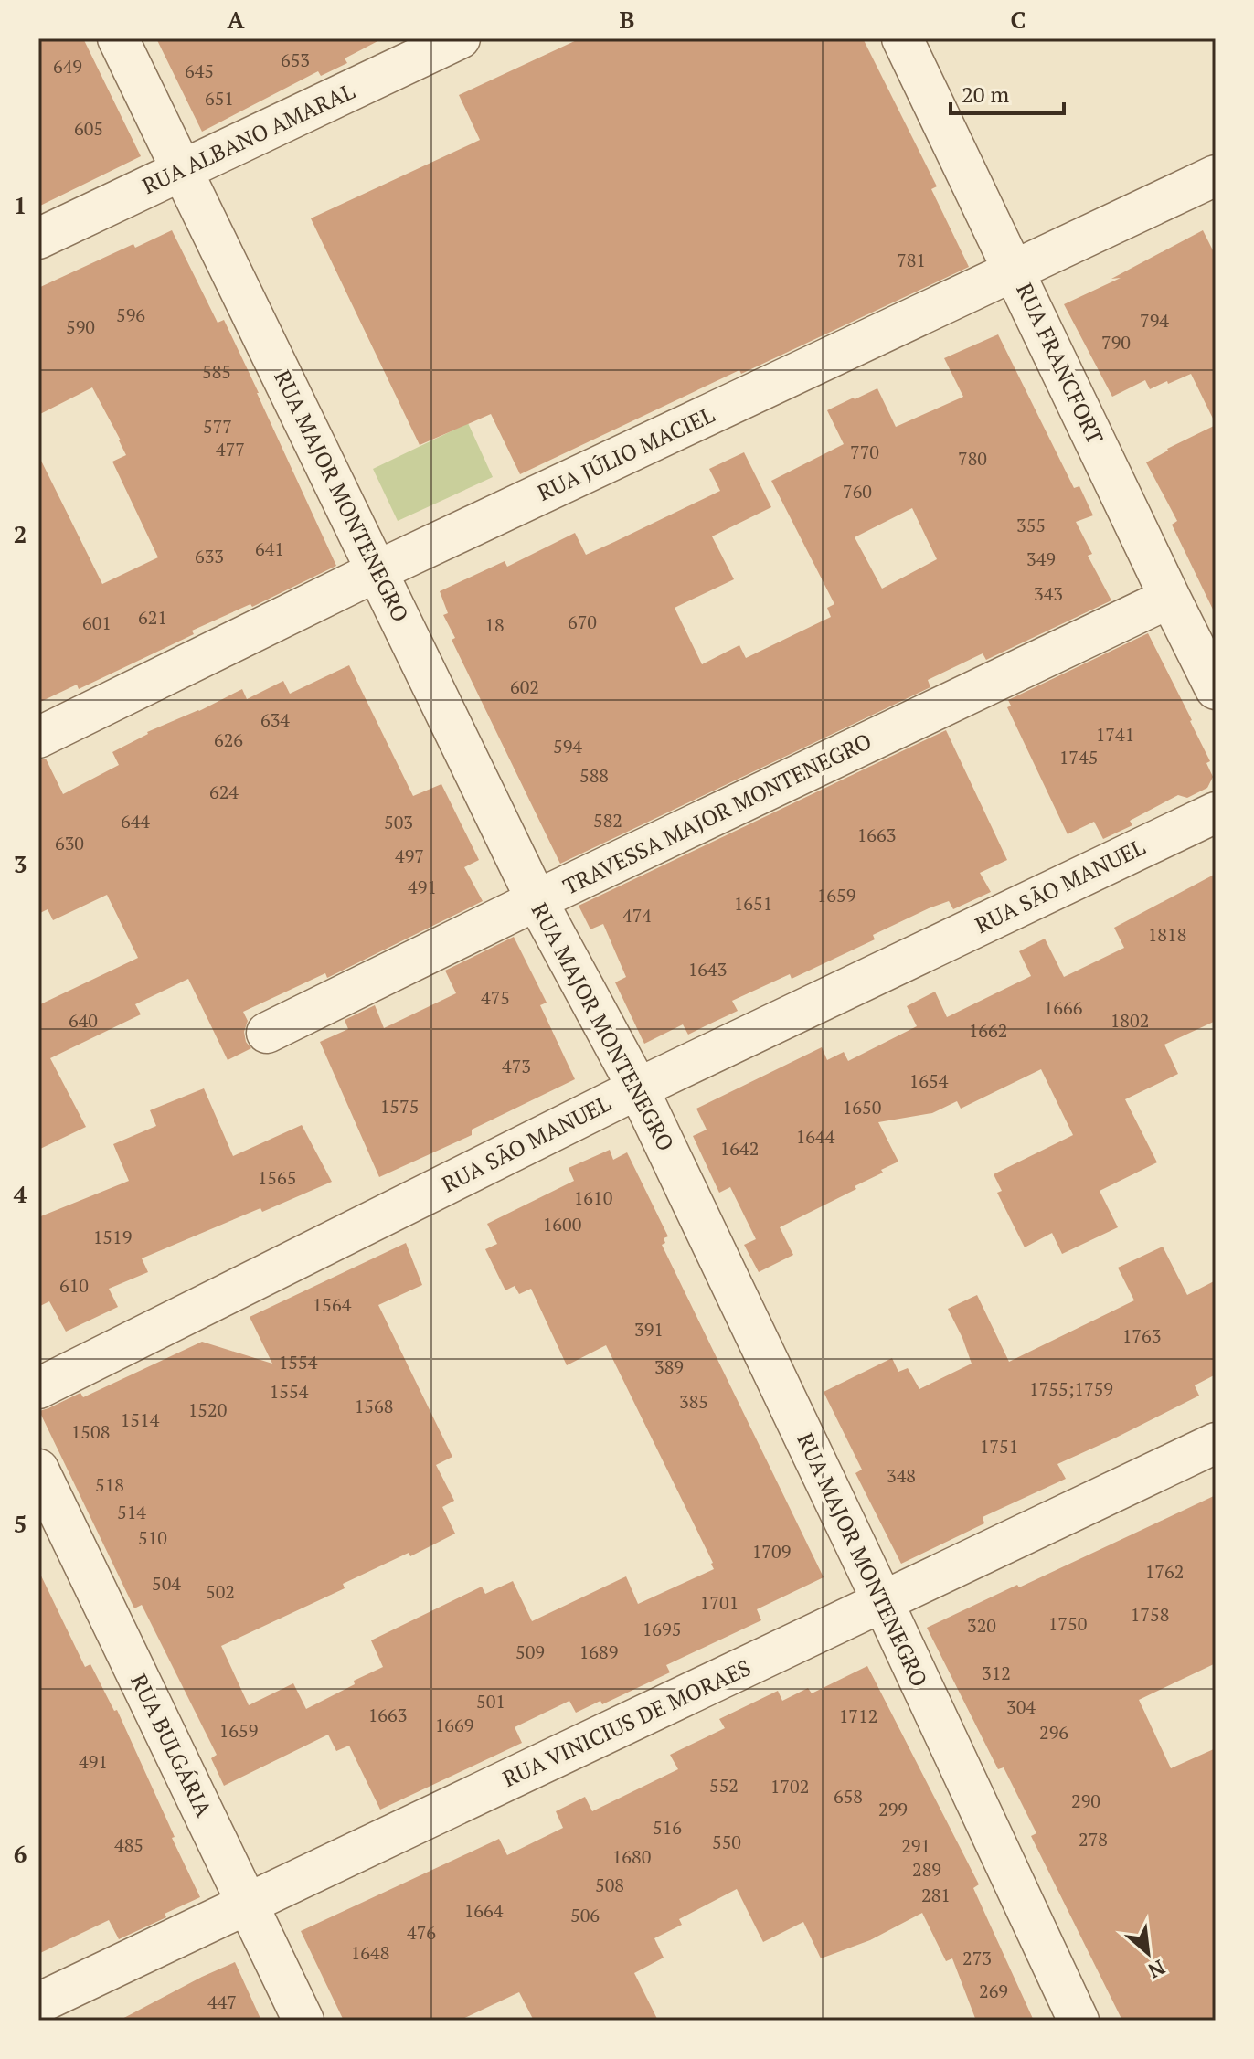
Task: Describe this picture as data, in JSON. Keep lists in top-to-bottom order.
{
  "streets": {
    "street": [
      "RUA ALBANO AMARAL",
      "RUA FRANCFORT",
      "RUA JÚLIO MACIEL",
      "RUA MAJOR MONTENEGRO",
      "TRAVESSA MAJOR MONTENEGRO",
      "RUA SÃO MANUEL",
      "RUA VINICIUS DE MORAES",
      "RUA BULGÁRIA"
    ]
  },
  "crossings": [
    ["RUA ALBANO AMARAL", "RUA MAJOR MONTENEGRO"],
    ["RUA FRANCFORT", "RUA JÚLIO MACIEL"],
    ["RUA FRANCFORT", "TRAVESSA MAJOR MONTENEGRO"],
    ["RUA JÚLIO MACIEL", "RUA MAJOR MONTENEGRO"],
    ["RUA MAJOR MONTENEGRO", "TRAVESSA MAJOR MONTENEGRO"],
    ["RUA MAJOR MONTENEGRO", "RUA SÃO MANUEL"],
    ["RUA MAJOR MONTENEGRO", "RUA VINICIUS DE MORAES"],
    ["RUA VINICIUS DE MORAES", "RUA BULGÁRIA"]
  ],
  "house_numbers": [
    "653",
    "649",
    "645",
    "651",
    "605",
    "781",
    "596",
    "794",
    "590",
    "790",
    "585",
    "577",
    "477",
    "770",
    "780",
    "760",
    "355",
    "641",
    "633",
    "349",
    "343",
    "621",
    "670",
    "601",
    "18",
    "602",
    "634",
    "1741",
    "626",
    "594",
    "1745",
    "588",
    "624",
    "582",
    "644",
    "503",
    "1663",
    "630",
    "497",
    "491",
    "1659",
    "1651",
    "474",
    "1818",
    "1643",
    "475",
    "1666",
    "640",
    "1802",
    "1662",
    "473",
    "1654",
    "1575",
    "1650",
    "1644",
    "1642",
    "1565",
    "1610",
    "1600",
    "1519",
    "610",
    "1564",
    "391",
    "1763",
    "1554",
    "389",
    "1755;1759",
    "1554",
    "385",
    "1568",
    "1520",
    "1514",
    "1508",
    "1751",
    "348",
    "518",
    "514",
    "510",
    "1709",
    "1762",
    "504",
    "502",
    "1701",
    "1758",
    "1750",
    "320",
    "1695",
    "509",
    "1689",
    "312",
    "501",
    "304",
    "1663",
    "1712",
    "1669",
    "1659",
    "296",
    "491",
    "552",
    "1702",
    "658",
    "290",
    "299",
    "516",
    "278",
    "550",
    "485",
    "291",
    "1680",
    "289",
    "508",
    "281",
    "1664",
    "506",
    "476",
    "1648",
    "273",
    "269",
    "447"
  ],
  "scale_bar": "20 m",
  "north": "bottom right",
  "grid": {
    "columns": ["A", "B", "C"],
    "rows": [
      "1",
      "2",
      "3",
      "4",
      "5",
      "6"
    ]
  }
}
